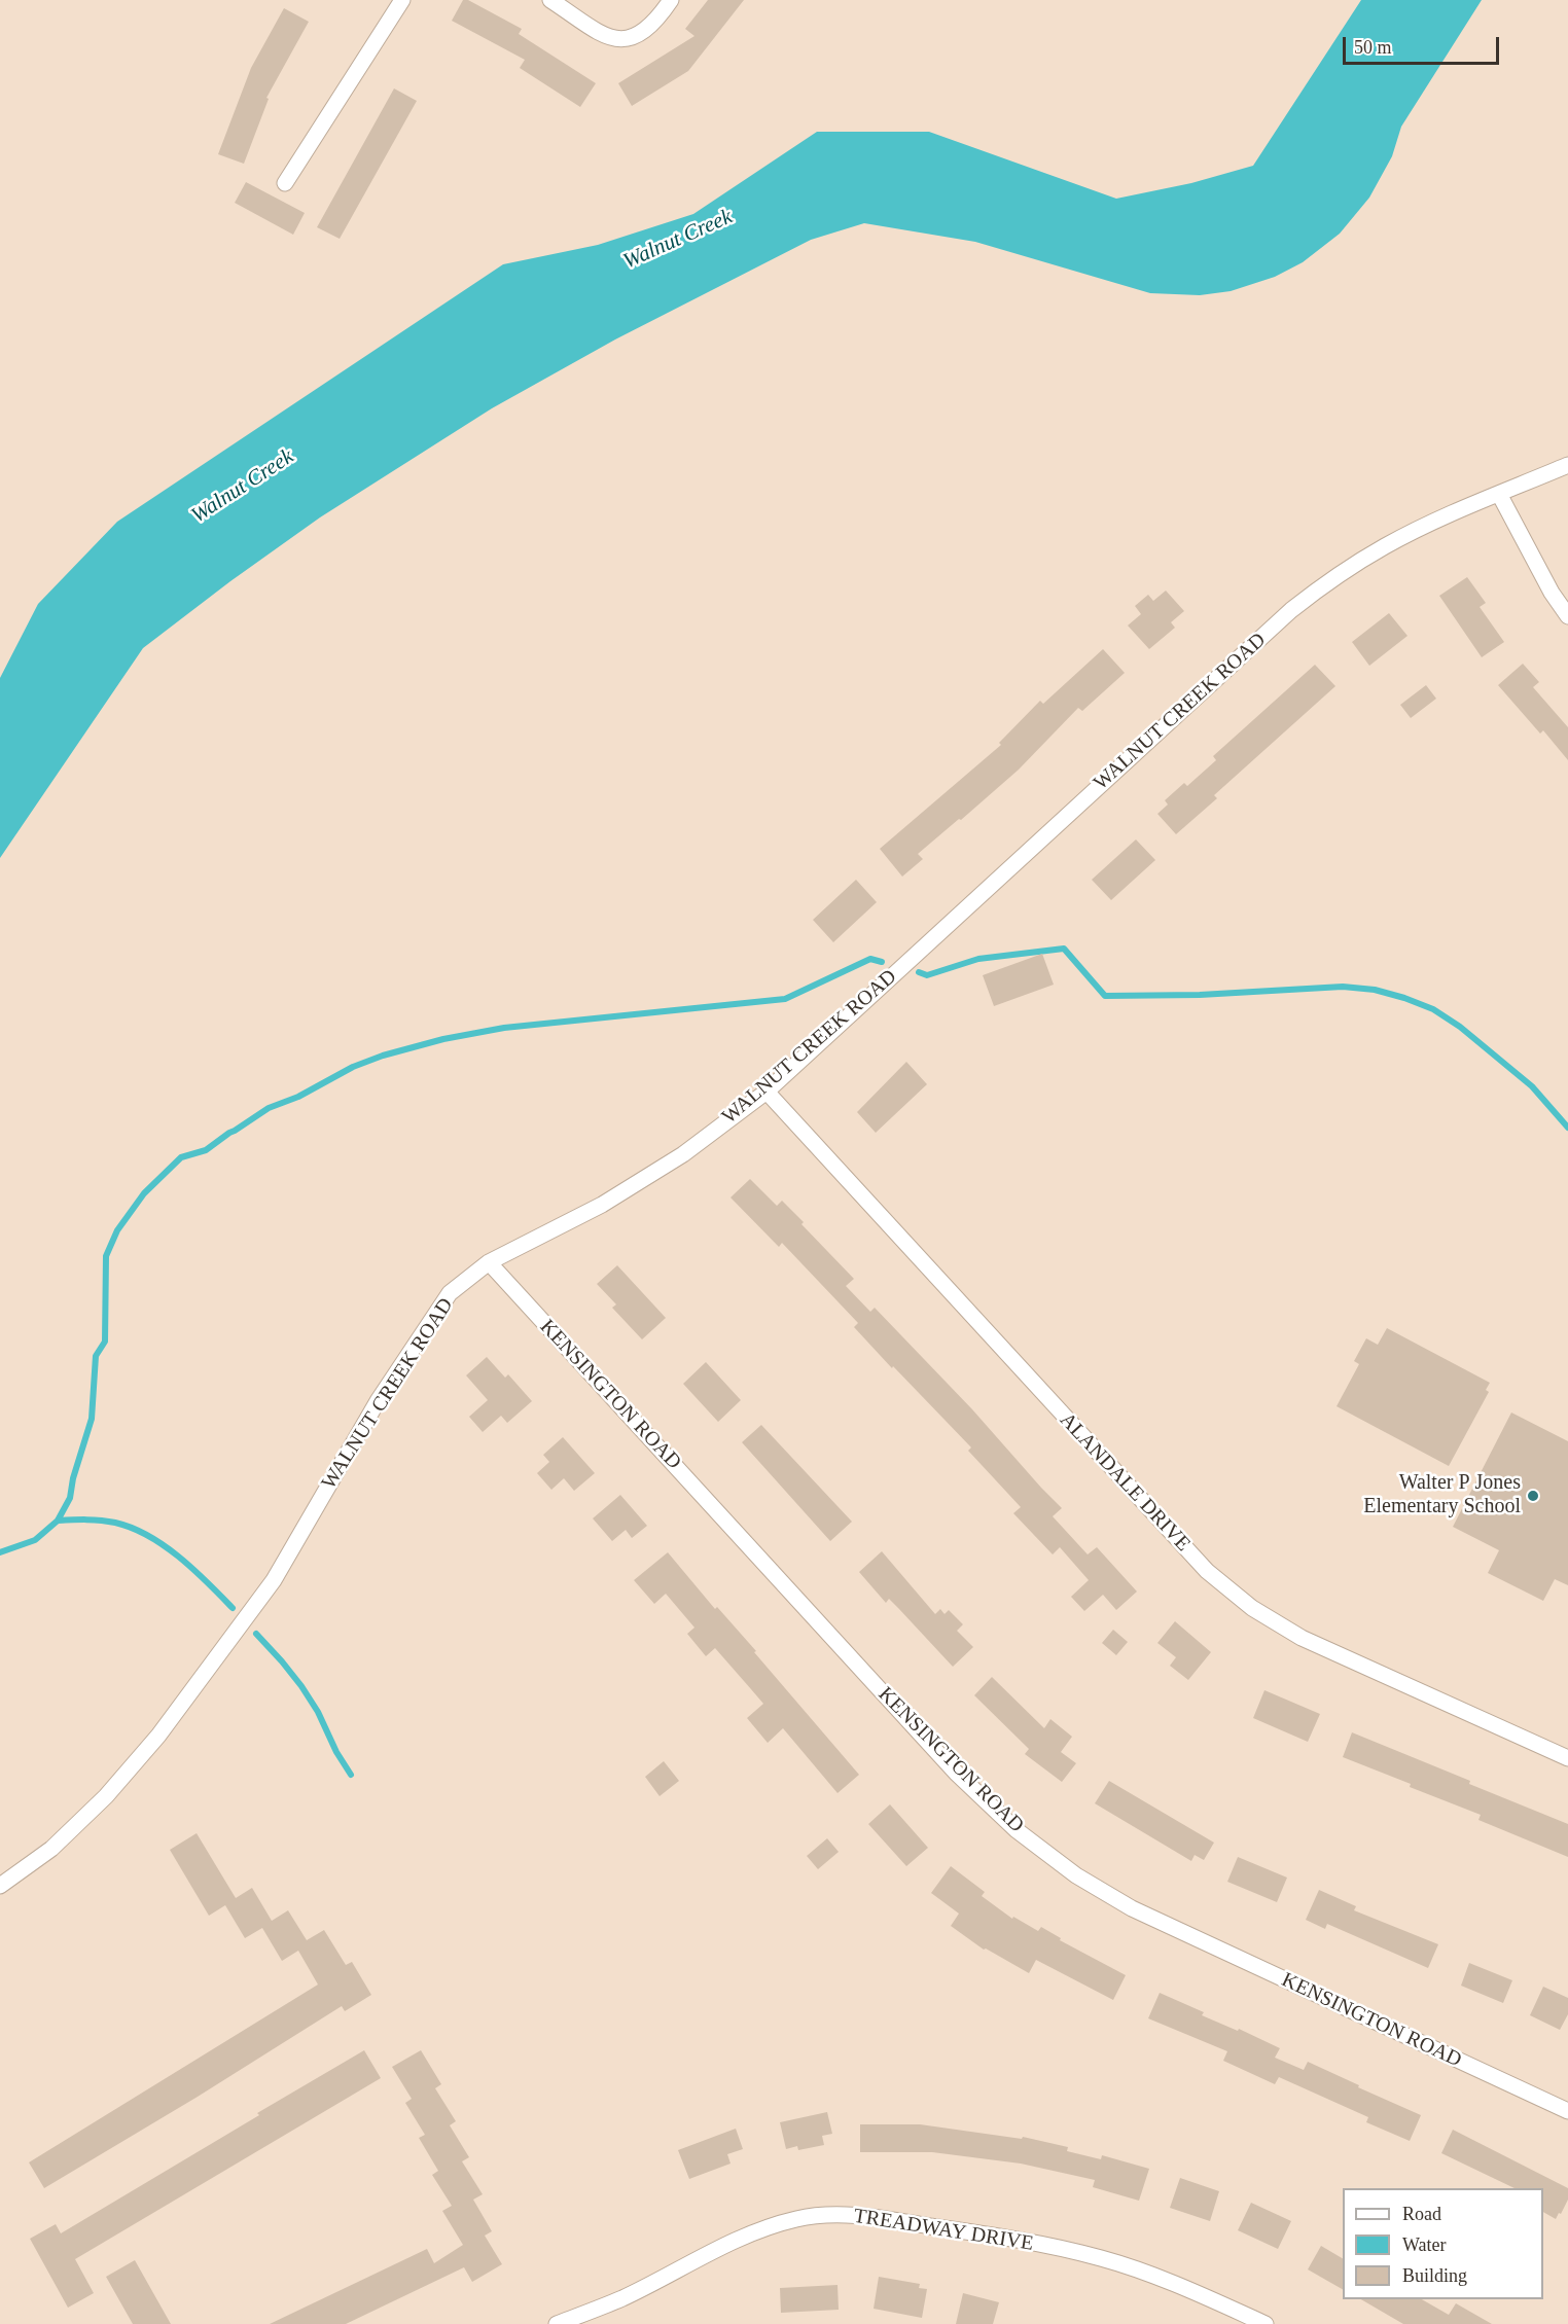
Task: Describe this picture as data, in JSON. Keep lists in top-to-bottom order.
{
  "streets": {
    "street": [
      "WALNUT CREEK ROAD",
      "KENSINGTON ROAD",
      "ALANDALE DRIVE",
      "TREADWAY DRIVE"
    ]
  },
  "crossings": [
    ["WALNUT CREEK ROAD", "KENSINGTON ROAD"],
    ["WALNUT CREEK ROAD", "ALANDALE DRIVE"]
  ],
  "water": ["Walnut Creek"],
  "places": ["Walter P Jones Elementary School"],
  "legend": ["Road", "Water", "Building"],
  "scale_bar": "50 m"
}
